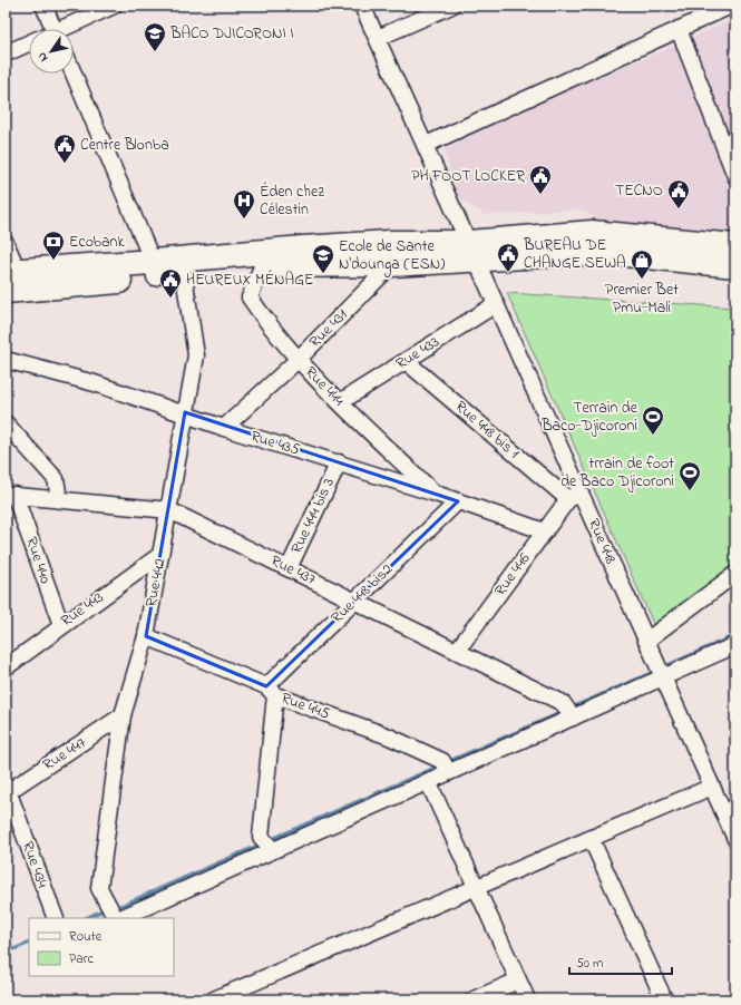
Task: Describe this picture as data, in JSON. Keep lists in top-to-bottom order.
{
  "streets": {
    "street": [
      "Rue 431",
      "Rue 433",
      "Rue 444",
      "Rue 448 bis 1",
      "Rue 435",
      "Rue 444 bis 3",
      "Rue 448",
      "Rue 440",
      "Rue 437",
      "Rue 446",
      "Rue 442",
      "Rue 448 bis2",
      "Rue 443",
      "Rue 445",
      "Rue 447",
      "Rue 434"
    ]
  },
  "crossings": [
    ["Rue 431", "Rue 444"],
    ["Rue 431", "Rue 435"],
    ["Rue 433", "Rue 444"],
    ["Rue 433", "Rue 448 bis 1"],
    ["Rue 433", "Rue 448"],
    ["Rue 444", "Rue 435"],
    ["Rue 448 bis 1", "Rue 448"],
    ["Rue 448 bis 1", "Rue 446"],
    ["Rue 435", "Rue 444 bis 3"],
    ["Rue 435", "Rue 446"],
    ["Rue 435", "Rue 442"],
    ["Rue 435", "Rue 448 bis2"],
    ["Rue 444 bis 3", "Rue 437"],
    ["Rue 448", "Rue 446"],
    ["Rue 440", "Rue 437"],
    ["Rue 440", "Rue 443"],
    ["Rue 437", "Rue 446"],
    ["Rue 437", "Rue 442"],
    ["Rue 437", "Rue 448 bis2"],
    ["Rue 442", "Rue 443"],
    ["Rue 442", "Rue 445"],
    ["Rue 442", "Rue 447"],
    ["Rue 448 bis2", "Rue 445"],
    ["Rue 447", "Rue 434"]
  ],
  "places": {
    "school or university": ["BACO DJICORONI I", "Ecole de Sante N'dounga (ESN)"],
    "public building": [
      "Centre Blonba",
      "PH FOOT LOCKER",
      "TECNO",
      "BUREAU DE CHANGE SEWA",
      "HEUREUX MÉNAGE"
    ],
    "hospital": ["Éden chez Célestin"],
    "bank": ["Ecobank"],
    "shop": ["Premier Bet Pmu-Mali"],
    "sports": ["Terrain de Baco-Djicoroni", "trrain de foot de Baco Djicoroni"]
  },
  "legend": ["Route", "Parc"],
  "scale_bar": "50 m",
  "north": "bottom left"
}
